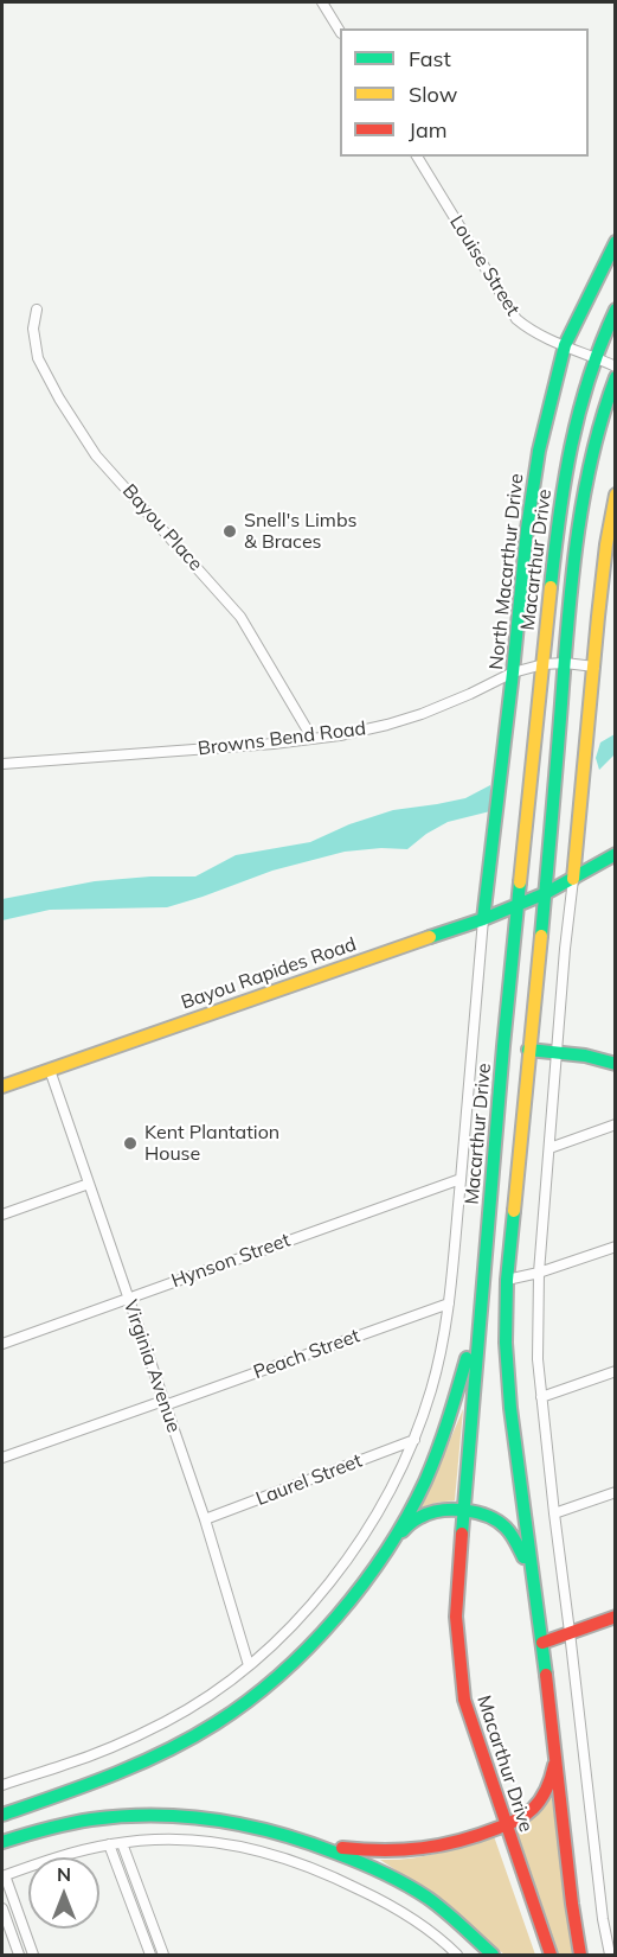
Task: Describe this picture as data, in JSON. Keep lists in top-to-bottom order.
{
  "streets": {
    "main road": ["Macarthur Drive", "North Macarthur Drive", "Bayou Rapides Road"],
    "street": [
      "Louise Street",
      "Bayou Place",
      "Browns Bend Road",
      "Hynson Street",
      "Peach Street",
      "Virginia Avenue",
      "Laurel Street"
    ]
  },
  "crossings": [
    ["Louise Street", "Macarthur Drive"],
    ["Louise Street", "North Macarthur Drive"],
    ["Bayou Place", "Browns Bend Road"],
    ["Macarthur Drive", "North Macarthur Drive"],
    ["Macarthur Drive", "Browns Bend Road"],
    ["Macarthur Drive", "Bayou Rapides Road"],
    ["Macarthur Drive", "Hynson Street"],
    ["Macarthur Drive", "Peach Street"],
    ["Macarthur Drive", "Virginia Avenue"],
    ["Macarthur Drive", "Laurel Street"],
    ["North Macarthur Drive", "Browns Bend Road"],
    ["North Macarthur Drive", "Bayou Rapides Road"],
    ["Bayou Rapides Road", "Virginia Avenue"],
    ["Hynson Street", "Virginia Avenue"],
    ["Peach Street", "Virginia Avenue"],
    ["Virginia Avenue", "Laurel Street"]
  ],
  "places": ["Snell's Limbs & Braces", "Kent Plantation House"],
  "legend": ["Fast", "Slow", "Jam"],
  "north": "top"
}
